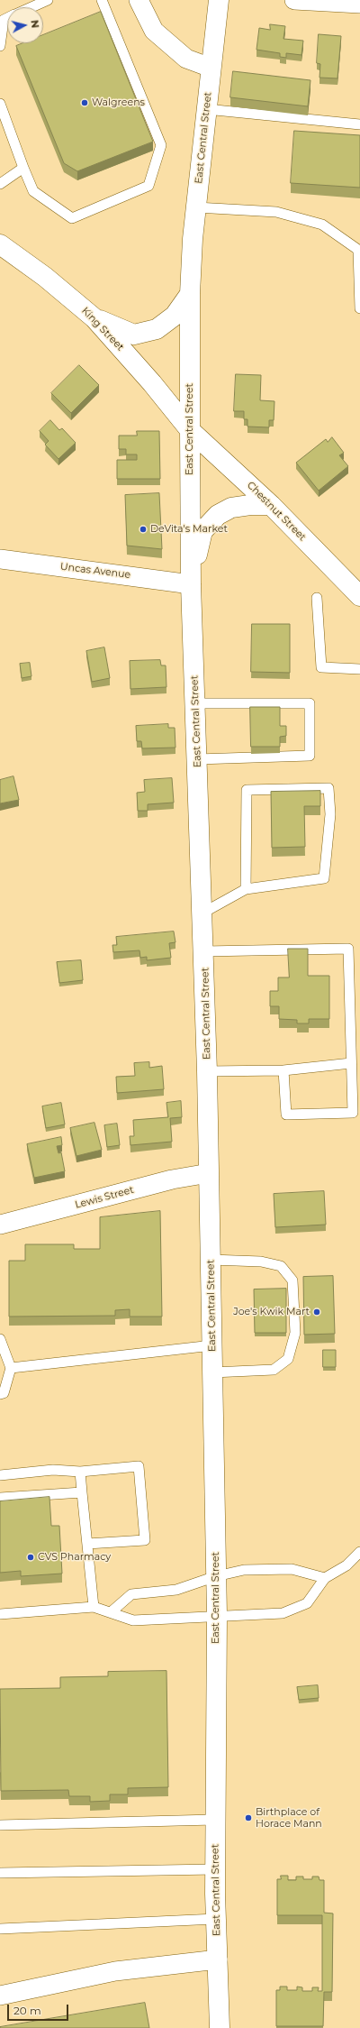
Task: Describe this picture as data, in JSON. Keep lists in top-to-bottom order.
{
  "streets": {
    "main road": ["East Central Street", "King Street", "Chestnut Street"],
    "street": ["Uncas Avenue", "Lewis Street"]
  },
  "crossings": [
    ["East Central Street", "King Street"],
    ["East Central Street", "Chestnut Street"],
    ["East Central Street", "Uncas Avenue"],
    ["East Central Street", "Lewis Street"],
    ["King Street", "Chestnut Street"]
  ],
  "places": [
    "Walgreens",
    "DeVita's Market",
    "Joe's Kwik Mart",
    "CVS Pharmacy",
    "Birthplace of Horace Mann"
  ],
  "scale_bar": "20 m",
  "north": "right"
}
